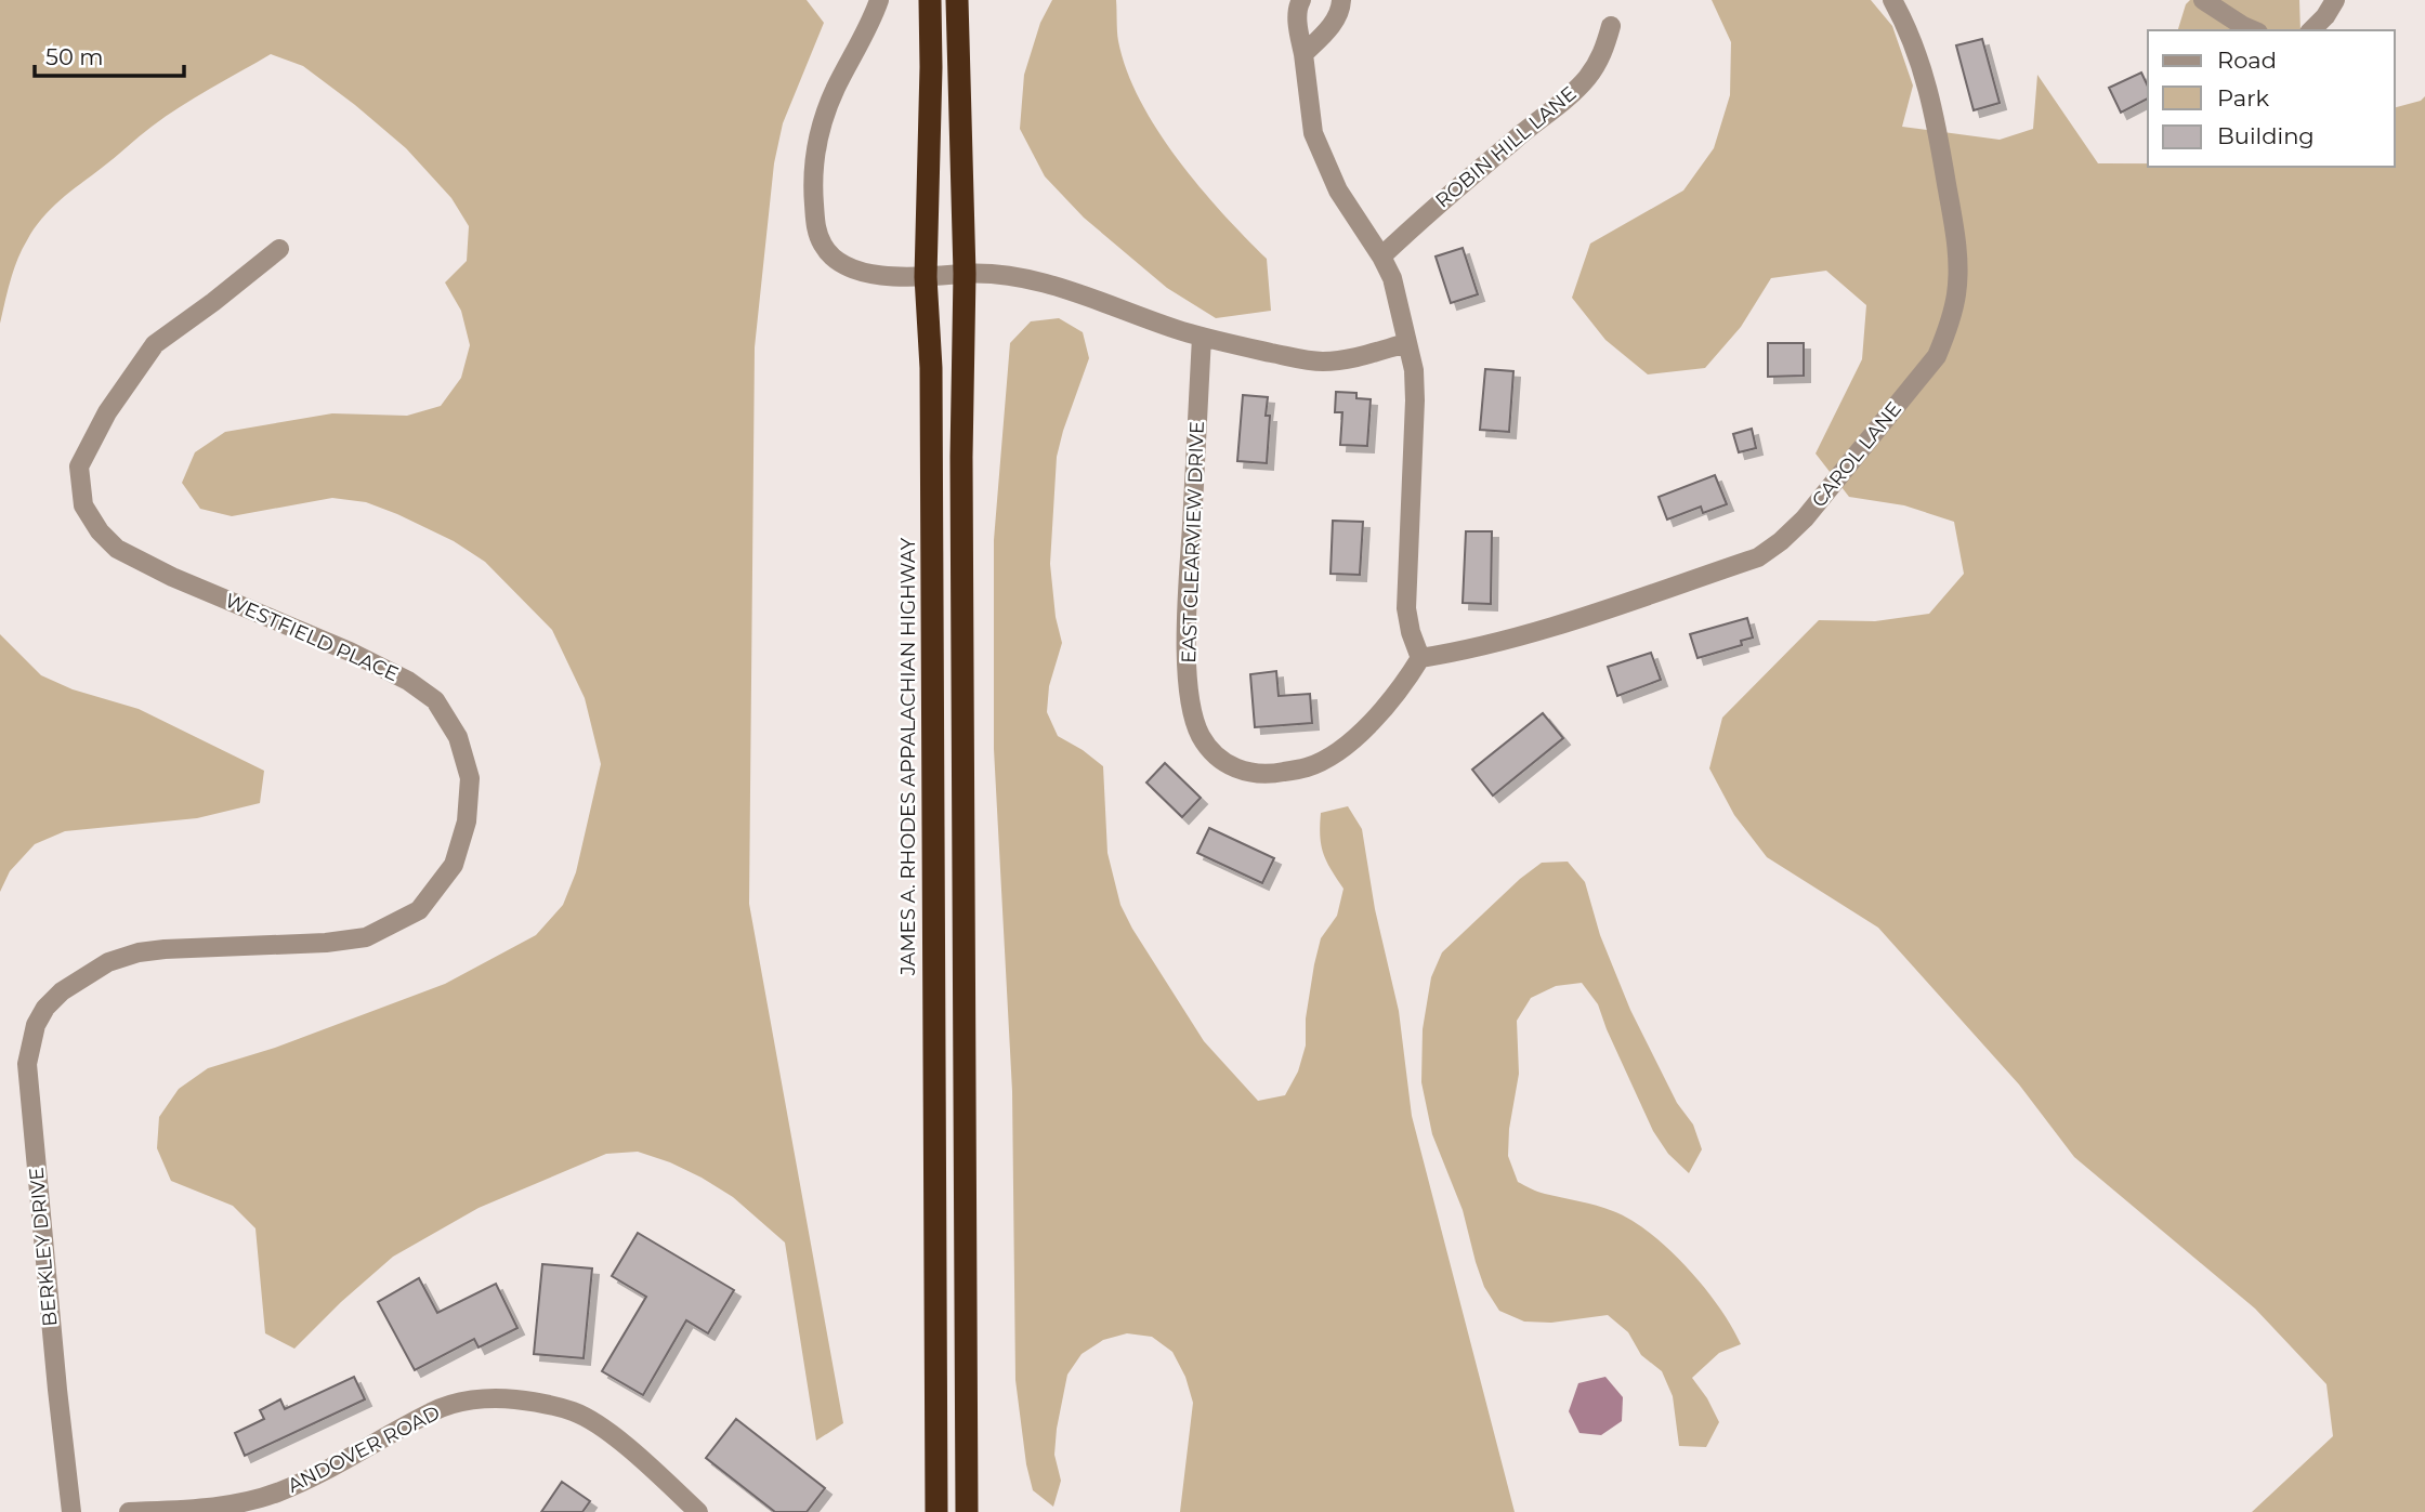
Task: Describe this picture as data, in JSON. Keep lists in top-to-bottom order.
{
  "streets": {
    "highway": ["JAMES A. RHODES APPALACHIAN HIGHWAY"],
    "street": [
      "ROBIN HILL LANE",
      "CAROL LANE",
      "EAST CLEARVIEW DRIVE",
      "WESTFIELD PLACE",
      "BERKLEY DRIVE",
      "ANDOVER ROAD"
    ]
  },
  "crossings": [
    ["CAROL LANE", "EAST CLEARVIEW DRIVE"],
    ["WESTFIELD PLACE", "BERKLEY DRIVE"]
  ],
  "legend": ["Road", "Park", "Building"],
  "scale_bar": "50 m"
}
